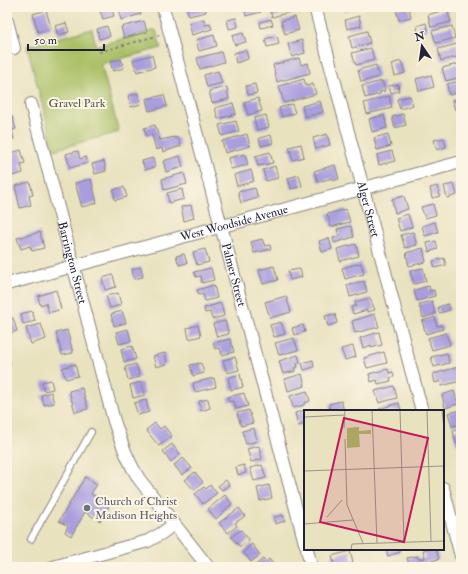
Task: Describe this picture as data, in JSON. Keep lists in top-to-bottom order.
{
  "streets": {
    "street": [
      "Alger Street",
      "West Woodside Avenue",
      "Barrington Street",
      "Palmer Street"
    ]
  },
  "crossings": [
    ["Alger Street", "West Woodside Avenue"],
    ["West Woodside Avenue", "Barrington Street"],
    ["West Woodside Avenue", "Palmer Street"]
  ],
  "parks": ["Gravel Park"],
  "places": ["Church of Christ Madison Heights"],
  "scale_bar": "50 m",
  "north": "top"
}
